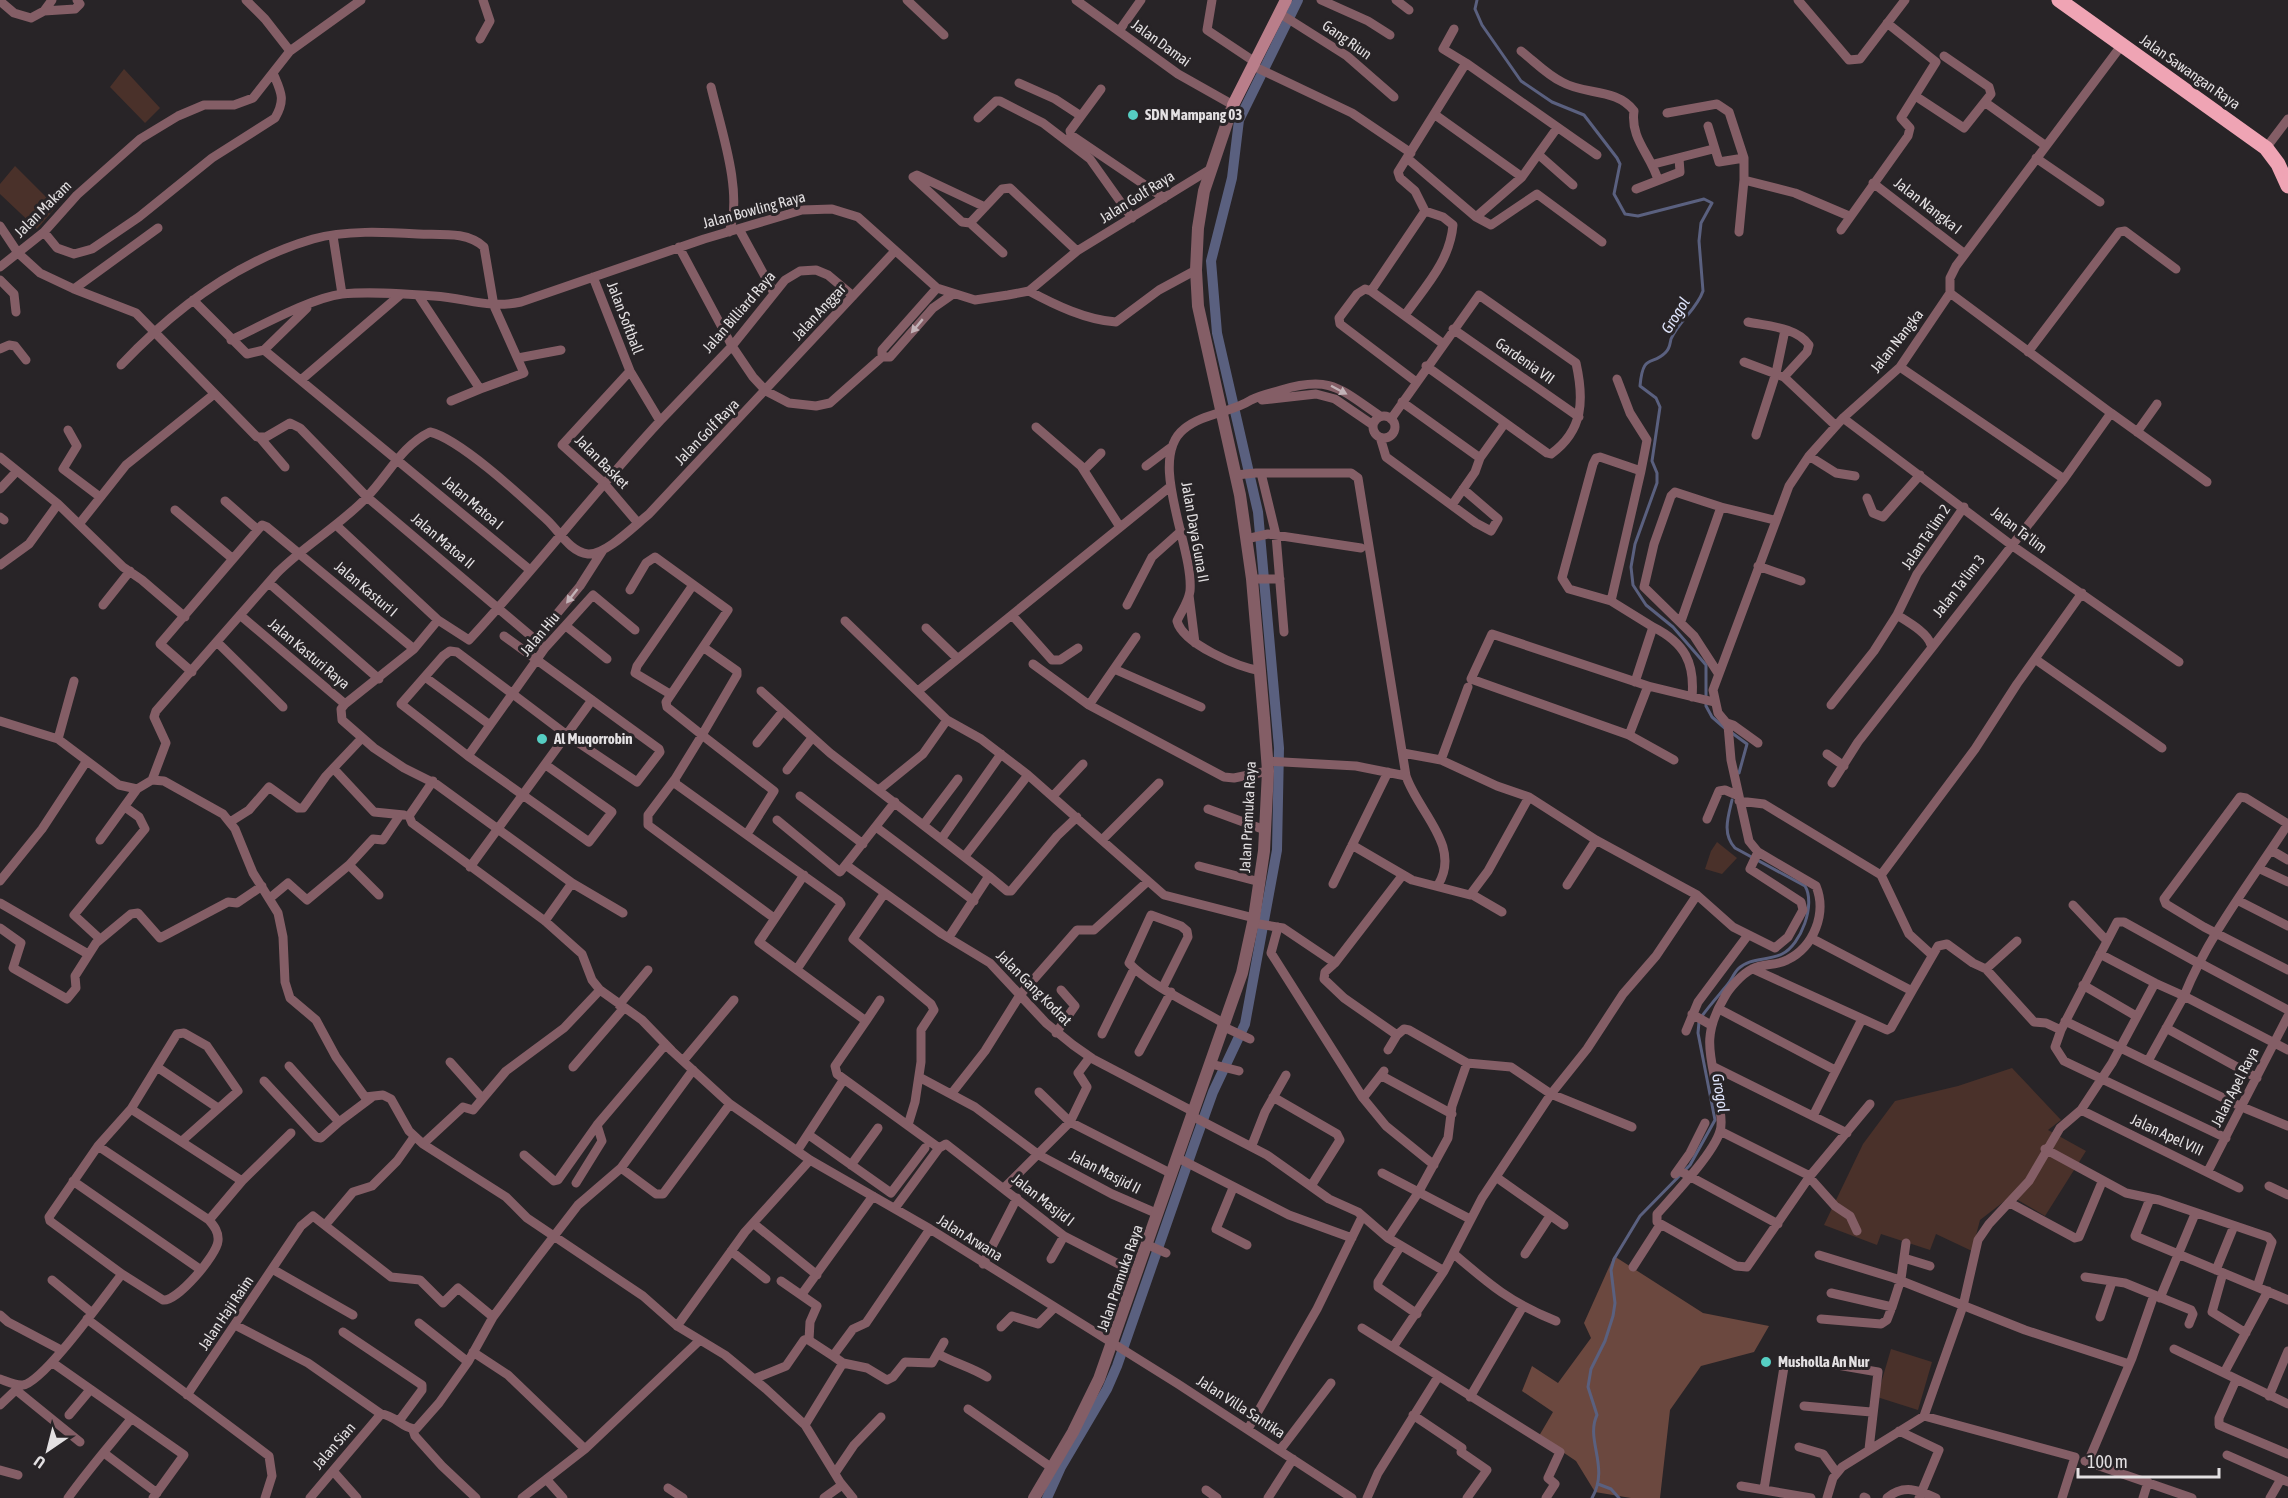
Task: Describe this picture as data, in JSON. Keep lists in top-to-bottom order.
{
  "streets": {
    "highway": ["Jalan Sawangan Raya"],
    "street": [
      "Gang Riun",
      "Jalan Damai",
      "Jalan Golf Raya",
      "Jalan Nangka I",
      "Jalan Makam",
      "Jalan Bowling Raya",
      "Jalan Billiard Raya",
      "Jalan Anggar",
      "Jalan Softball",
      "Jalan Nangka",
      "Gardenia VII",
      "Jalan Basket",
      "Jalan Matoa I",
      "Jalan Ta'lim",
      "Jalan Daya Guna II",
      "Jalan Ta'lim 2",
      "Jalan Matoa II",
      "Jalan Ta'lim 3",
      "Jalan Kasturi I",
      "Jalan Hiu",
      "Jalan Kasturi Raya",
      "Jalan Pramuka Raya",
      "Jalan Gang Kodrat",
      "Jalan Apel Raya",
      "Jalan Apel VIII",
      "Jalan Masjid II",
      "Jalan Masjid I",
      "Jalan Arwana",
      "Jalan Haji Raim",
      "Jalan Villa Santika",
      "Jalan Sian"
    ]
  },
  "crossings": [
    ["Jalan Damai", "Jalan Pramuka Raya"],
    ["Jalan Sawangan Raya", "Jalan Nangka"],
    ["Jalan Golf Raya", "Jalan Anggar"],
    ["Jalan Golf Raya", "Jalan Basket"],
    ["Jalan Golf Raya", "Jalan Matoa II"],
    ["Jalan Golf Raya", "Jalan Pramuka Raya"],
    ["Jalan Nangka I", "Jalan Nangka"],
    ["Jalan Makam", "Jalan Matoa II"],
    ["Jalan Bowling Raya", "Jalan Anggar"],
    ["Jalan Bowling Raya", "Jalan Softball"],
    ["Jalan Billiard Raya", "Jalan Anggar"],
    ["Jalan Billiard Raya", "Jalan Basket"],
    ["Jalan Billiard Raya", "Jalan Matoa I"],
    ["Jalan Billiard Raya", "Jalan Matoa II"],
    ["Jalan Billiard Raya", "Jalan Kasturi Raya"],
    ["Jalan Softball", "Jalan Basket"],
    ["Jalan Nangka", "Jalan Ta'lim"],
    ["Jalan Ta'lim", "Jalan Ta'lim 2"],
    ["Jalan Ta'lim", "Jalan Ta'lim 3"],
    ["Jalan Daya Guna II", "Jalan Pramuka Raya"],
    ["Jalan Matoa II", "Jalan Hiu"],
    ["Jalan Kasturi I", "Jalan Kasturi Raya"],
    ["Jalan Pramuka Raya", "Jalan Gang Kodrat"],
    ["Jalan Pramuka Raya", "Jalan Masjid II"],
    ["Jalan Pramuka Raya", "Jalan Masjid I"],
    ["Jalan Pramuka Raya", "Jalan Arwana"],
    ["Jalan Pramuka Raya", "Jalan Villa Santika"],
    ["Jalan Apel Raya", "Jalan Apel VIII"],
    ["Jalan Arwana", "Jalan Villa Santika"]
  ],
  "water": ["Grogol"],
  "places": ["SDN Mampang 03", "Al Muqorrobin", "Musholla An Nur"],
  "scale_bar": "100 m",
  "north": "bottom left"
}
